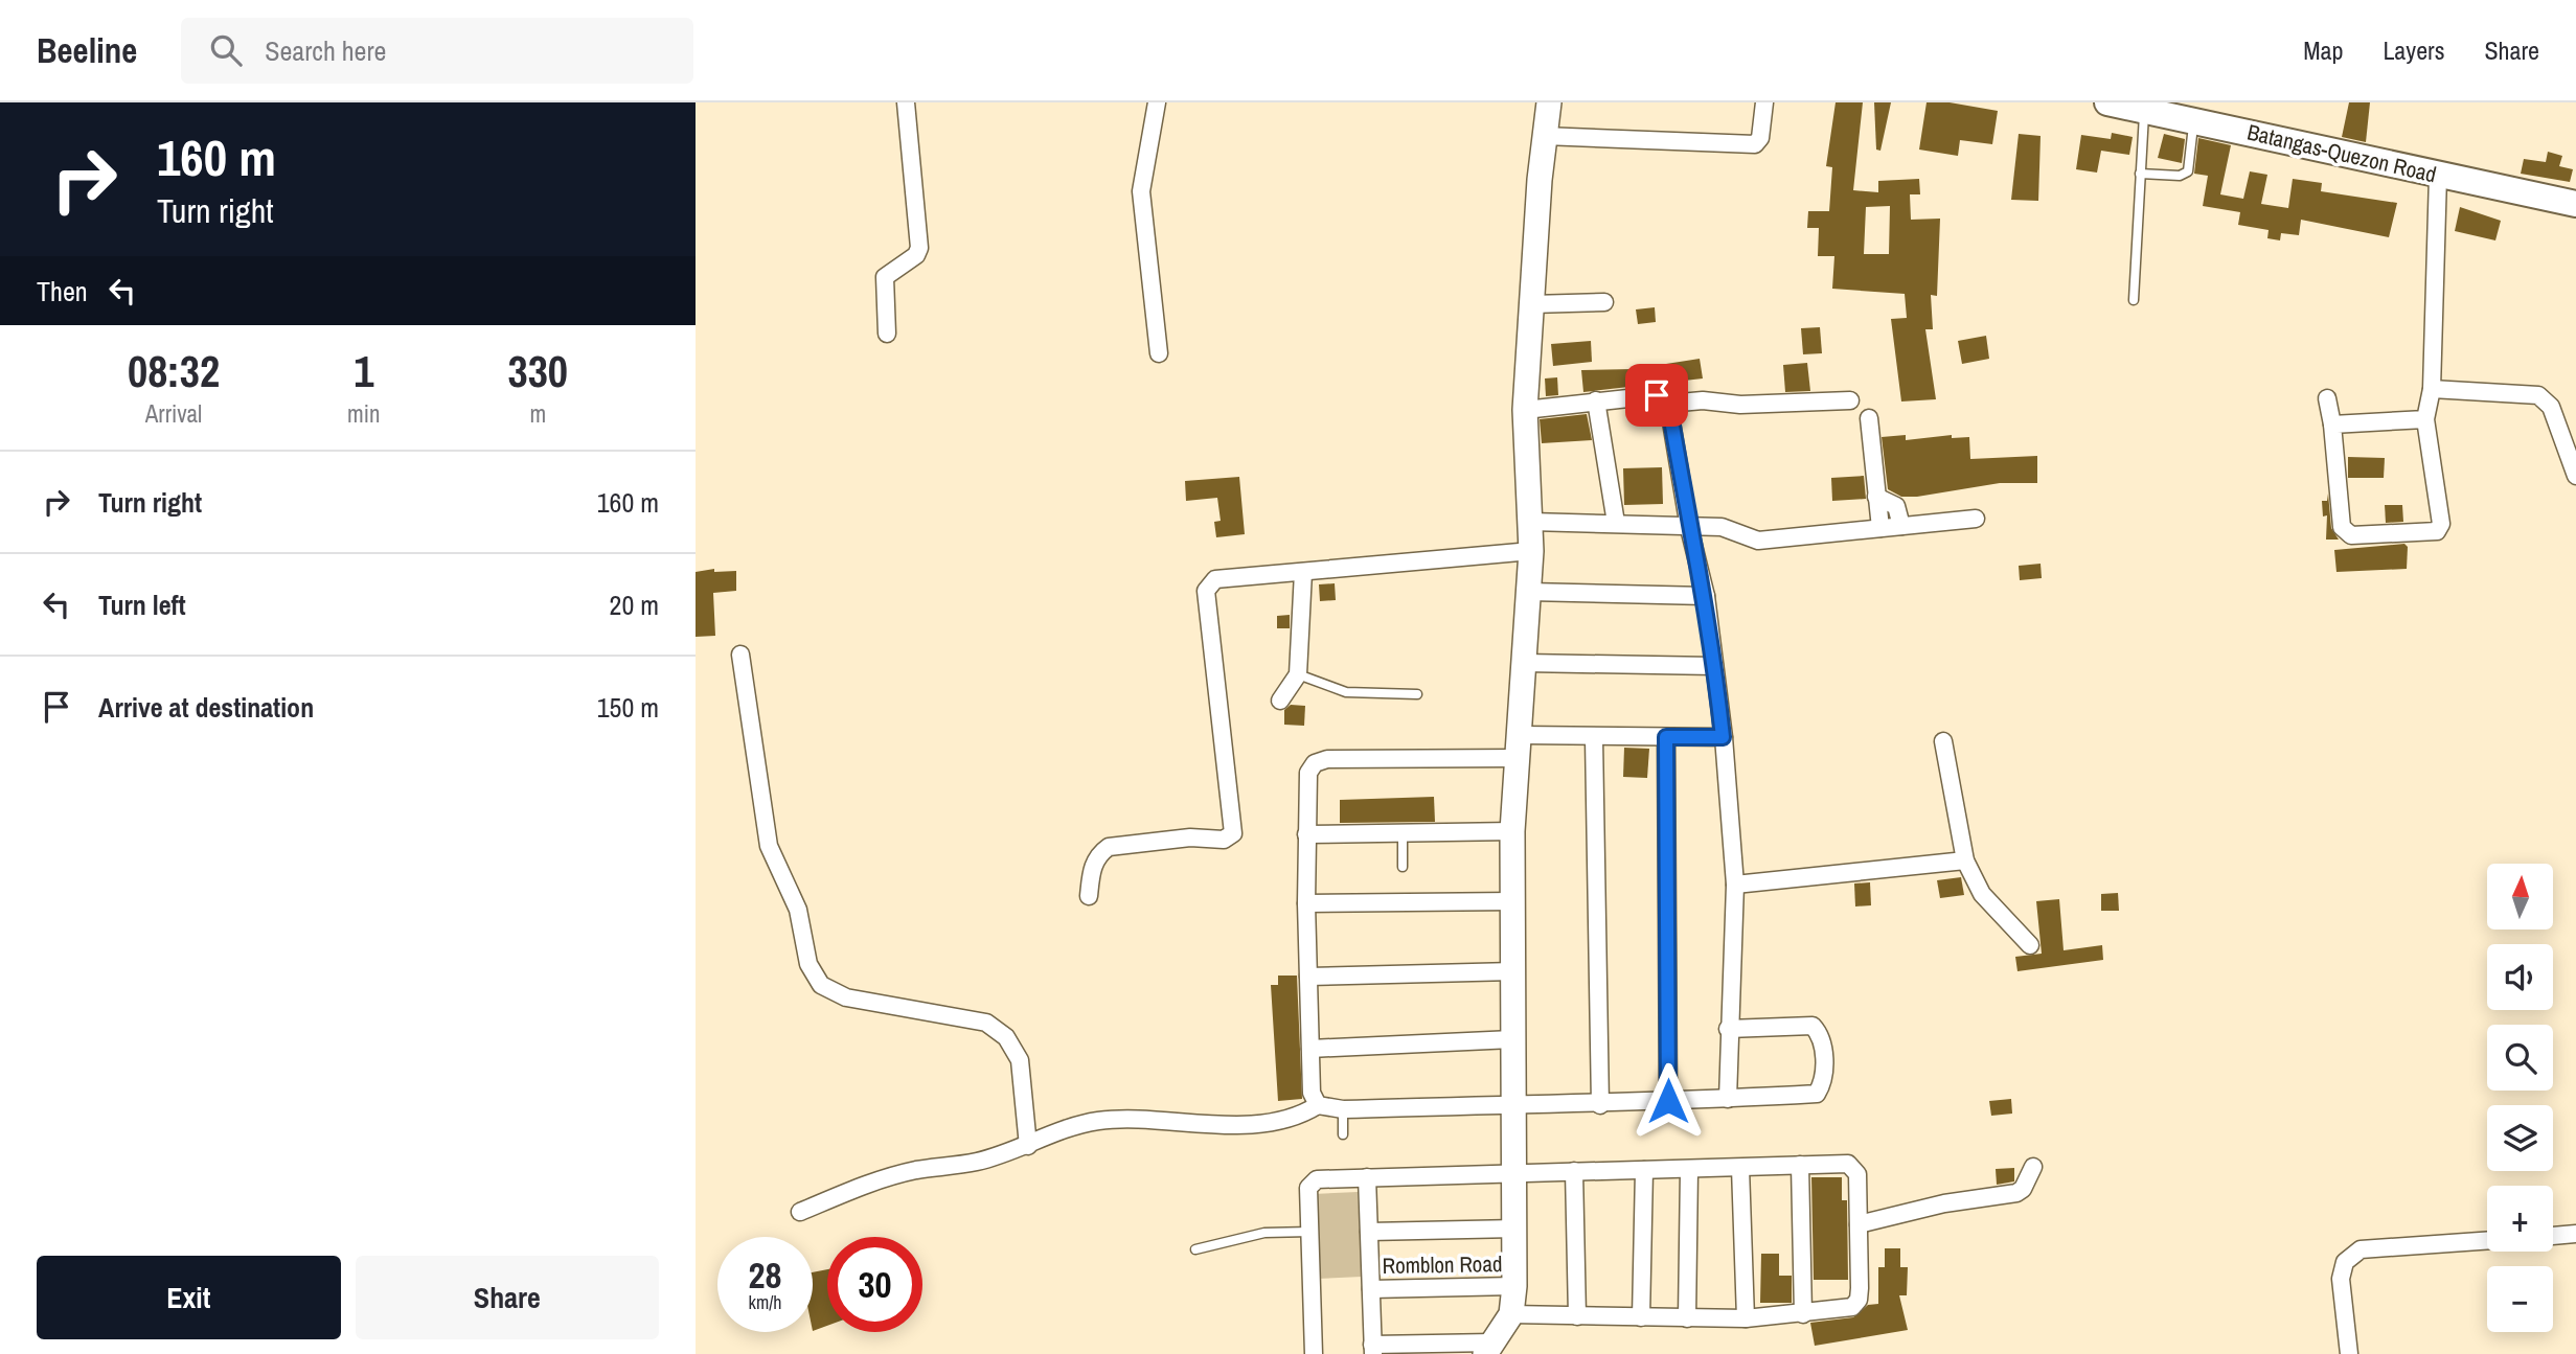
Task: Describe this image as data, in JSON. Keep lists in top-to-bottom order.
{
  "streets": {
    "main road": ["Batangas-Quezon Road"],
    "street": ["Romblon Road"]
  },
  "north": "top",
  "page": {
    "header": "Beeline",
    "search": "Search here",
    "nav": ["Map", "Layers", "Share"],
    "turn": ["160 m", "Turn right"],
    "then": "Then",
    "eta": [
      "08:32",
      "Arrival",
      "1",
      "min",
      "330",
      "m"
    ],
    "list": [
      {
        "name": "Turn right",
        "value": "160 m"
      },
      {
        "name": "Turn left",
        "value": "20 m"
      },
      {
        "name": "Arrive at destination",
        "value": "150 m"
      }
    ],
    "map_buttons": ["+", "−"],
    "speed": "28 km/h",
    "limit": "30",
    "buttons": ["Exit", "Share"]
  }
}
